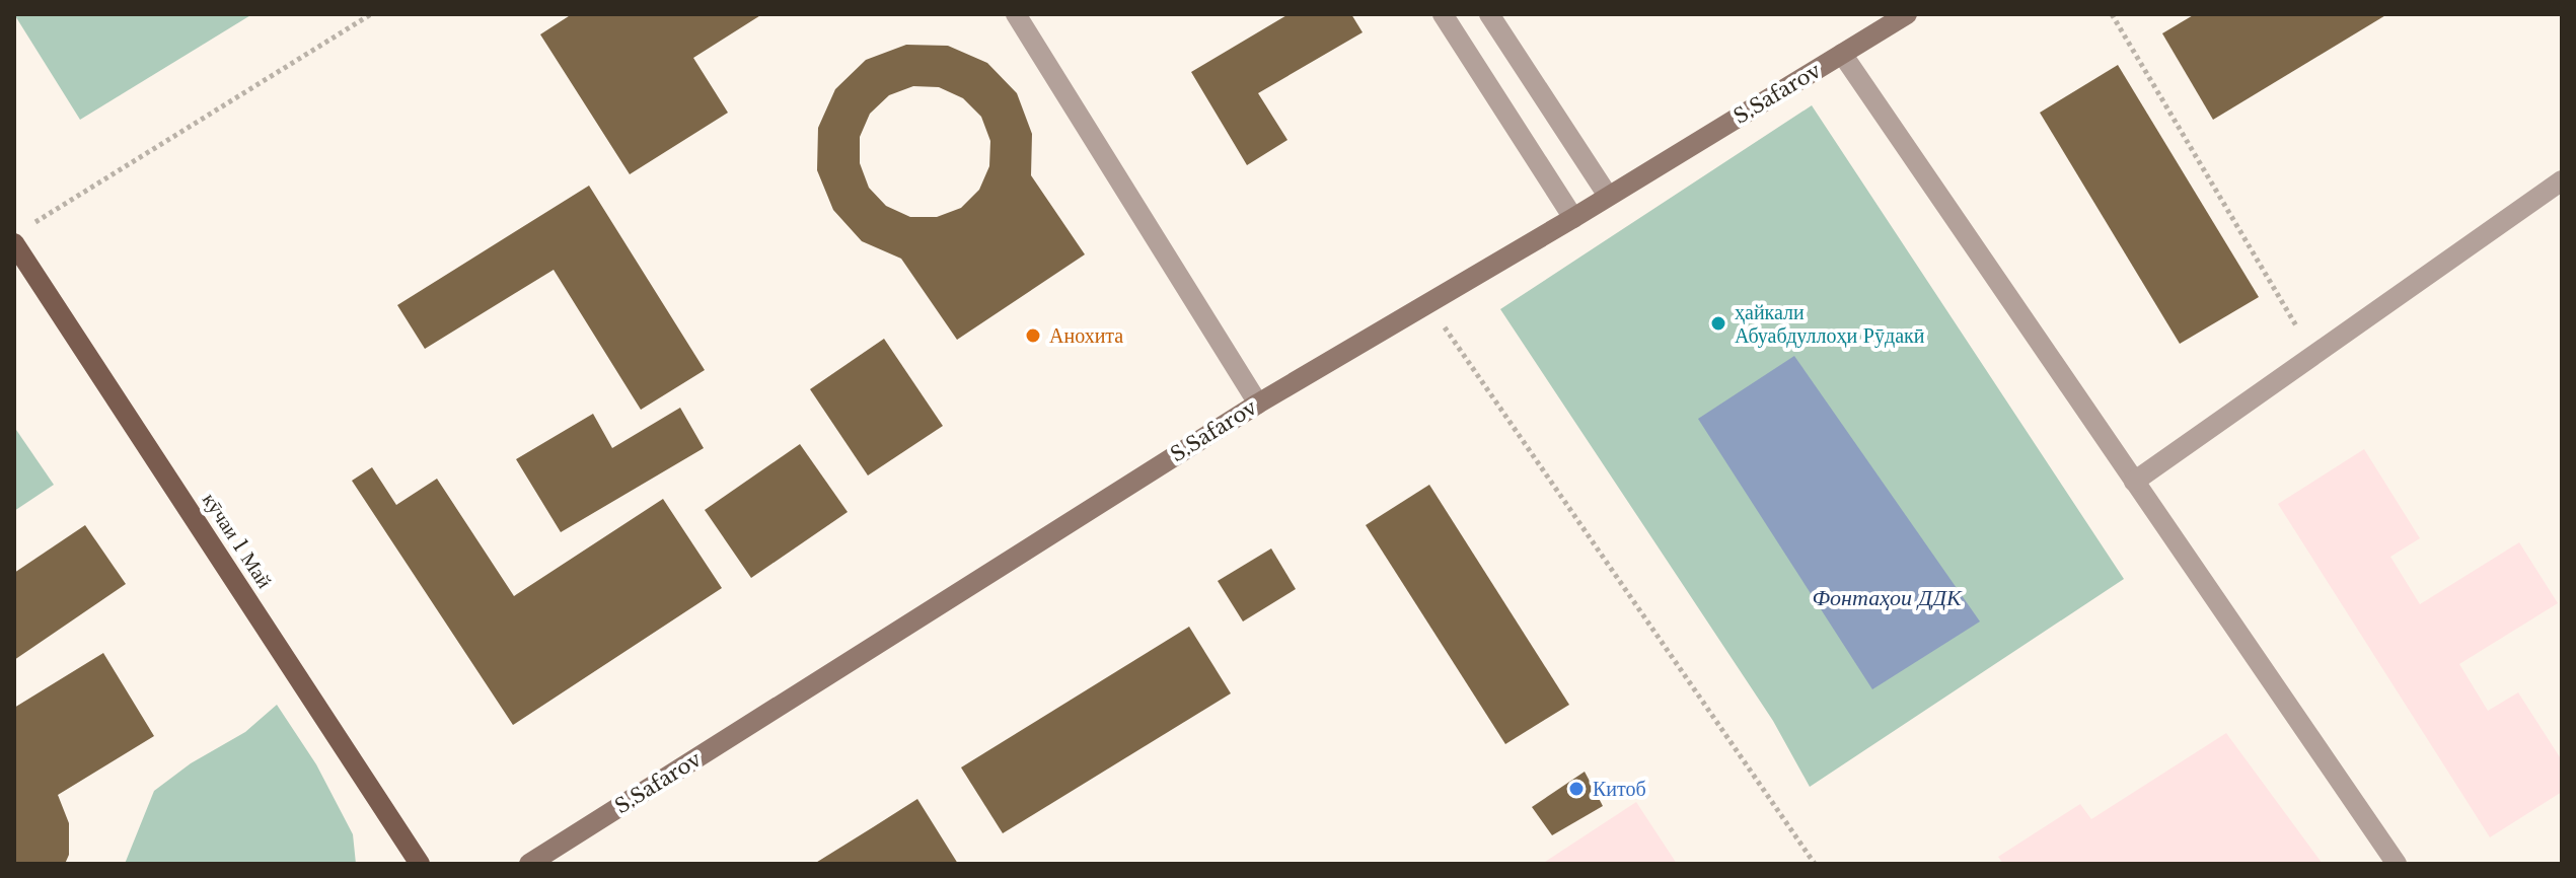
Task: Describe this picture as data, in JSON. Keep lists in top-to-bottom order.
{
  "streets": {
    "main road": ["кӯчаи 1 Май"],
    "street": ["S.Safarov"]
  },
  "water": ["Фонтаҳои ДДК"],
  "places": ["ҳайкали Абуабдуллоҳи Рӯдакӣ", "Анохита", "Китоб"]
}
